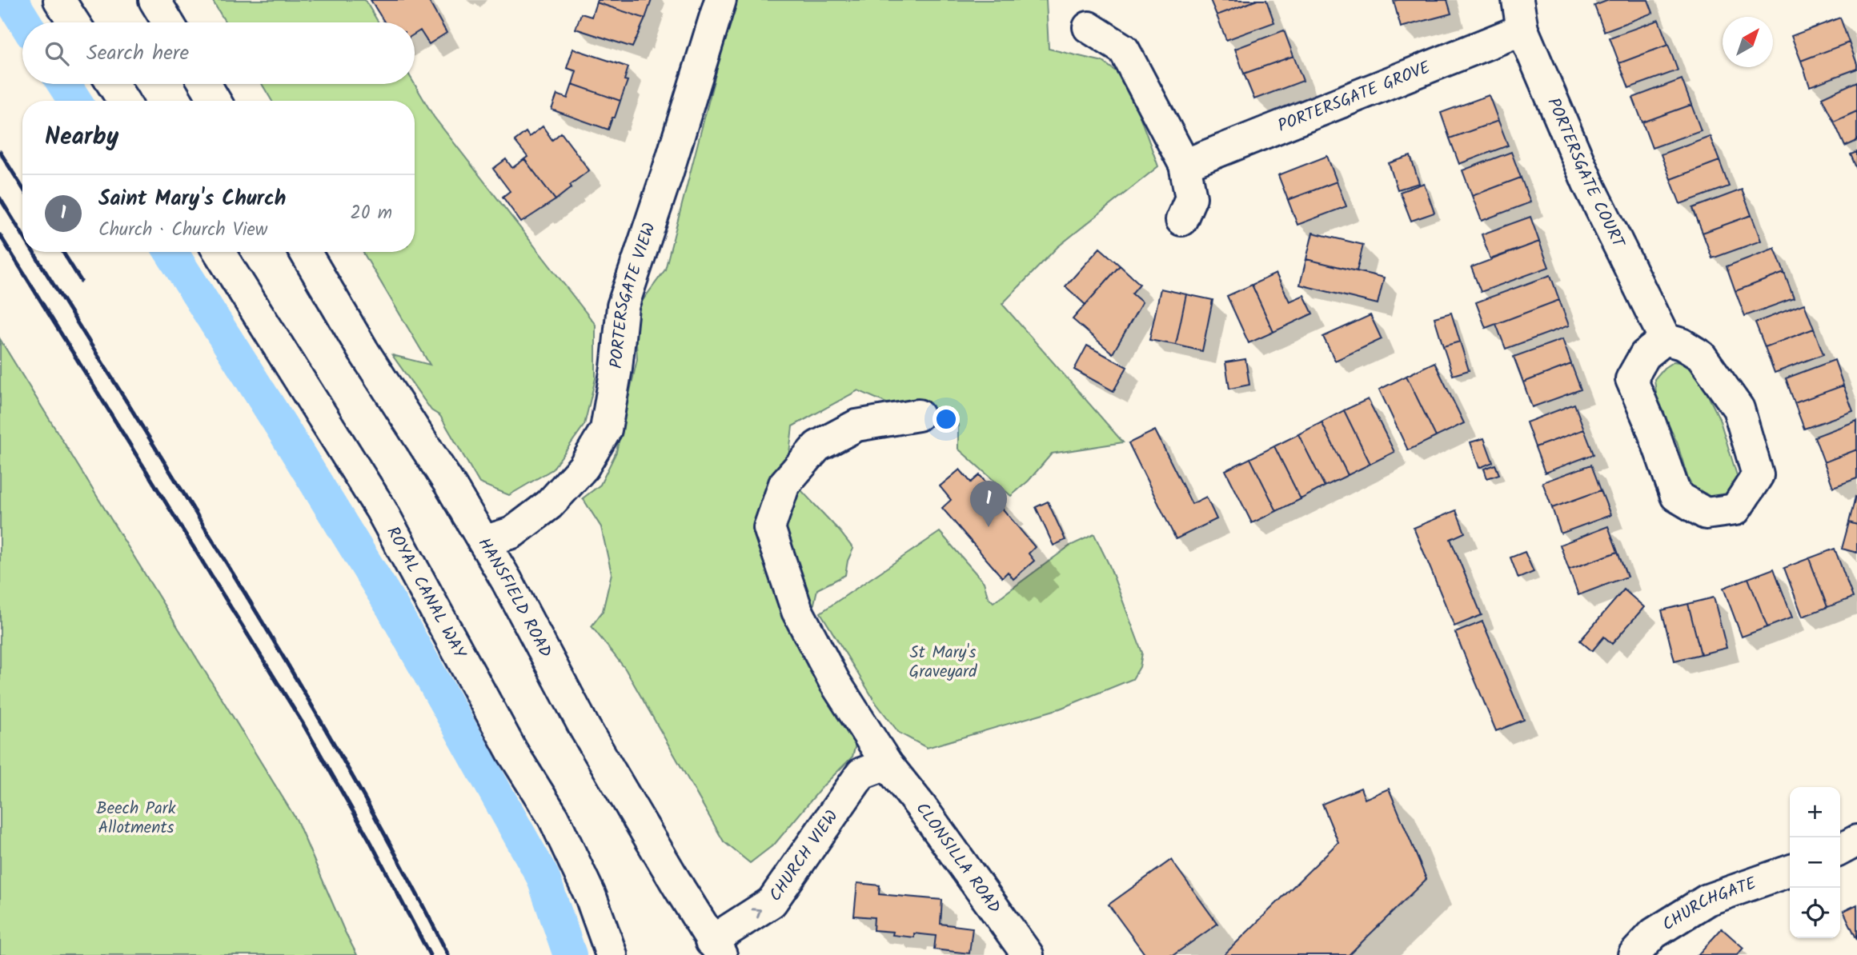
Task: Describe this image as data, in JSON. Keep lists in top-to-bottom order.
{
  "streets": {
    "street": [
      "PORTERSGATE GROVE",
      "PORTERSGATE COURT",
      "PORTERSGATE VIEW",
      "ROYAL CANAL WAY",
      "HANSFIELD ROAD",
      "CHURCH VIEW",
      "CLONSILLA ROAD",
      "CHURCHGATE"
    ]
  },
  "crossings": [
    ["PORTERSGATE GROVE", "PORTERSGATE COURT"],
    ["PORTERSGATE VIEW", "HANSFIELD ROAD"],
    ["HANSFIELD ROAD", "CHURCH VIEW"],
    ["CHURCH VIEW", "CLONSILLA ROAD"]
  ],
  "one_way": ["CHURCH VIEW"],
  "parks": ["St Mary's Graveyard", "Beech Park Allotments"],
  "north": "top right",
  "page": {
    "search": "Search here",
    "heading": "Nearby",
    "list": [
      {
        "mark": "1",
        "name": "Saint Mary's Church",
        "note": "Church · Church View",
        "value": "20 m"
      }
    ],
    "pins": "1",
    "map_buttons": ["+", "−"]
  }
}
